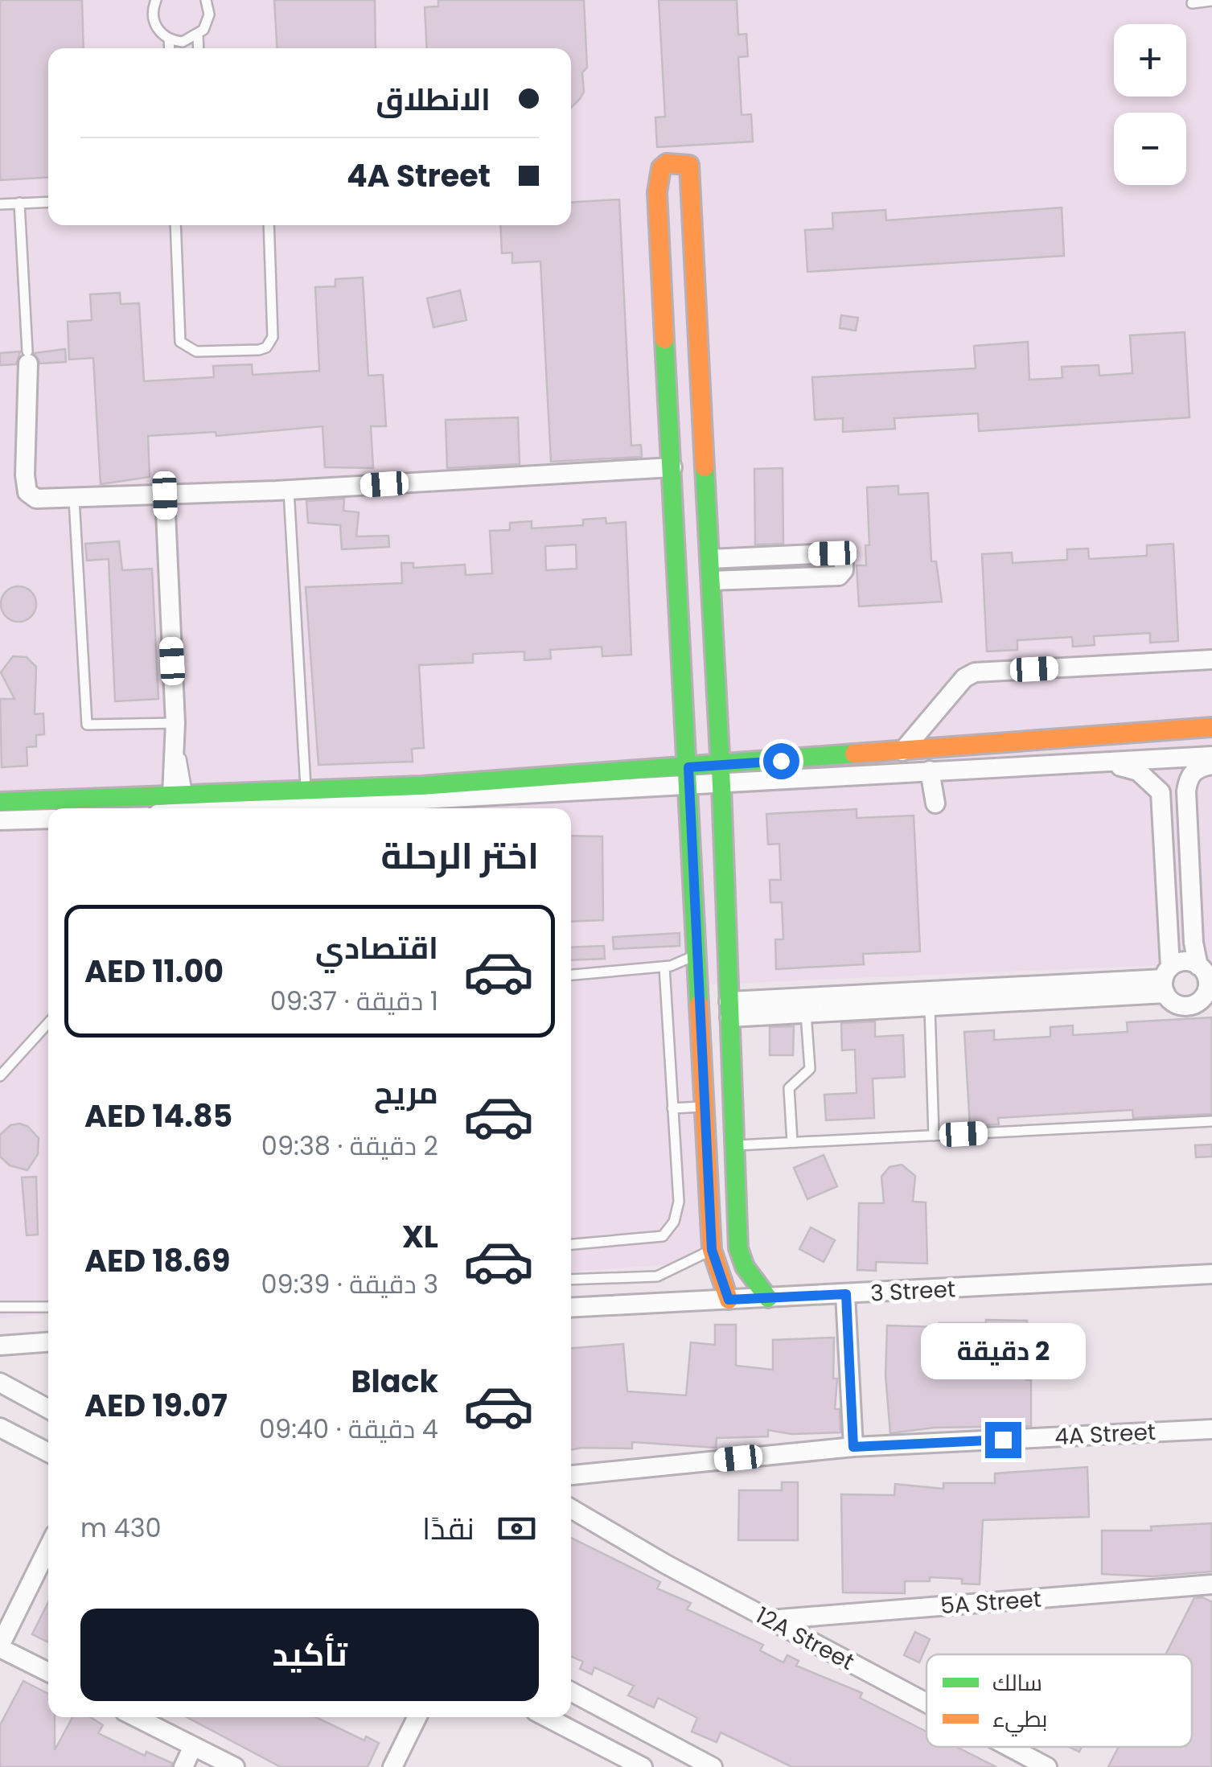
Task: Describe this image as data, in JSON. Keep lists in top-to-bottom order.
{
  "streets": {
    "street": [
      "3 Street",
      "4A Street",
      "5A Street",
      "12A Street"
    ]
  },
  "crossings": [
    ["5A Street", "12A Street"]
  ],
  "legend": ["سالك", "بطيء"],
  "page": {
    "map_buttons": ["+", "−"],
    "banner": ["الانطلاق", "4A Street"],
    "heading": "اختر الرحلة",
    "list": [
      {
        "name": "اقتصادي",
        "note": "1 دقيقة · 09:37",
        "value": "AED 11.00"
      },
      {
        "name": "مريح",
        "note": "2 دقيقة · 09:38",
        "value": "AED 14.85"
      },
      {
        "name": "XL",
        "note": "3 دقيقة · 09:39",
        "value": "AED 18.69"
      },
      {
        "name": "Black",
        "note": "4 دقيقة · 09:40",
        "value": "AED 19.07"
      }
    ],
    "bubble": "2 دقيقة",
    "pay": ["نقدًا", "430 m"],
    "buttons": "تأكيد"
  }
}
